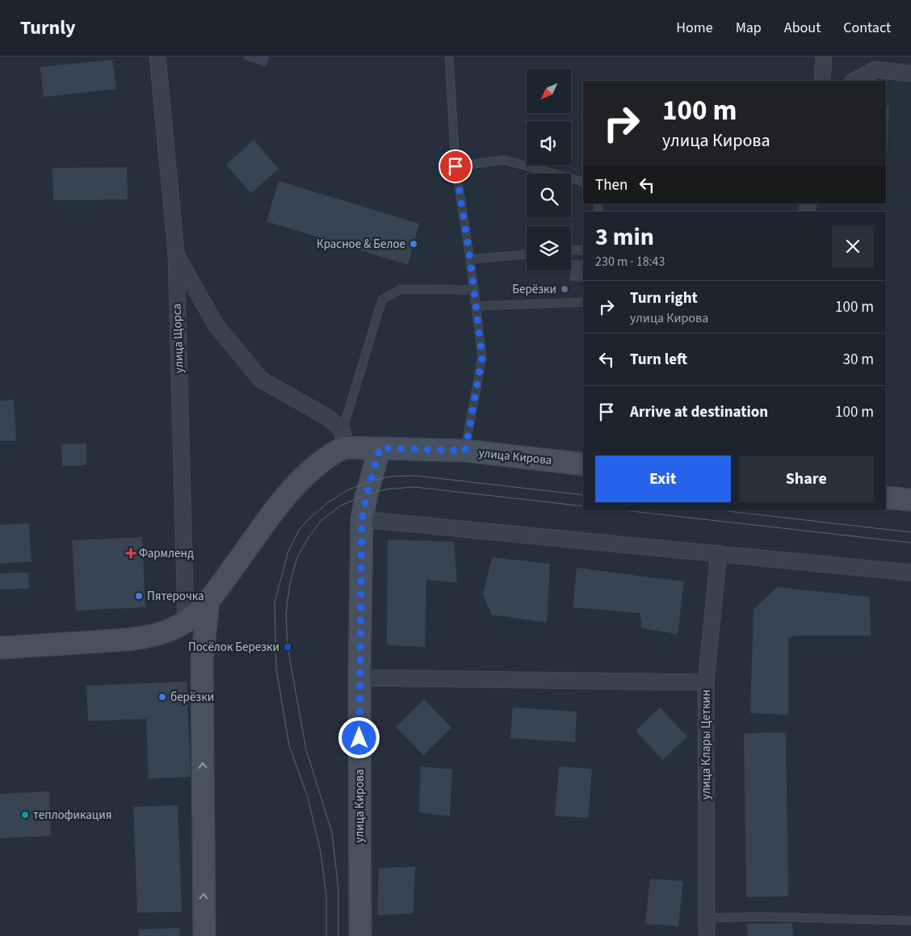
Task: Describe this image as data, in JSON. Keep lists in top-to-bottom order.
{
  "streets": {
    "street": ["улица Щорса", "улица Кирова", "улица Клары Цеткин"]
  },
  "places": {
    "other": [
      "Красное & Белое",
      "Берёзки",
      "Пятерочка",
      "берёзки",
      "теплофикация"
    ],
    "health": ["Фармленд"],
    "transit": ["Посёлок Березки"]
  },
  "north": "bottom left",
  "page": {
    "header": "Turnly",
    "nav": [
      "Home",
      "Map",
      "About",
      "Contact"
    ],
    "turn": ["100 m", "улица Кирова"],
    "then": "Then",
    "heading": ["3 min", "230 m · 18:43"],
    "list": [
      {
        "name": "Turn right",
        "note": "улица Кирова",
        "value": "100 m"
      },
      {
        "name": "Turn left",
        "value": "30 m"
      },
      {
        "name": "Arrive at destination",
        "value": "100 m"
      }
    ],
    "buttons": ["Exit", "Share"]
  }
}
